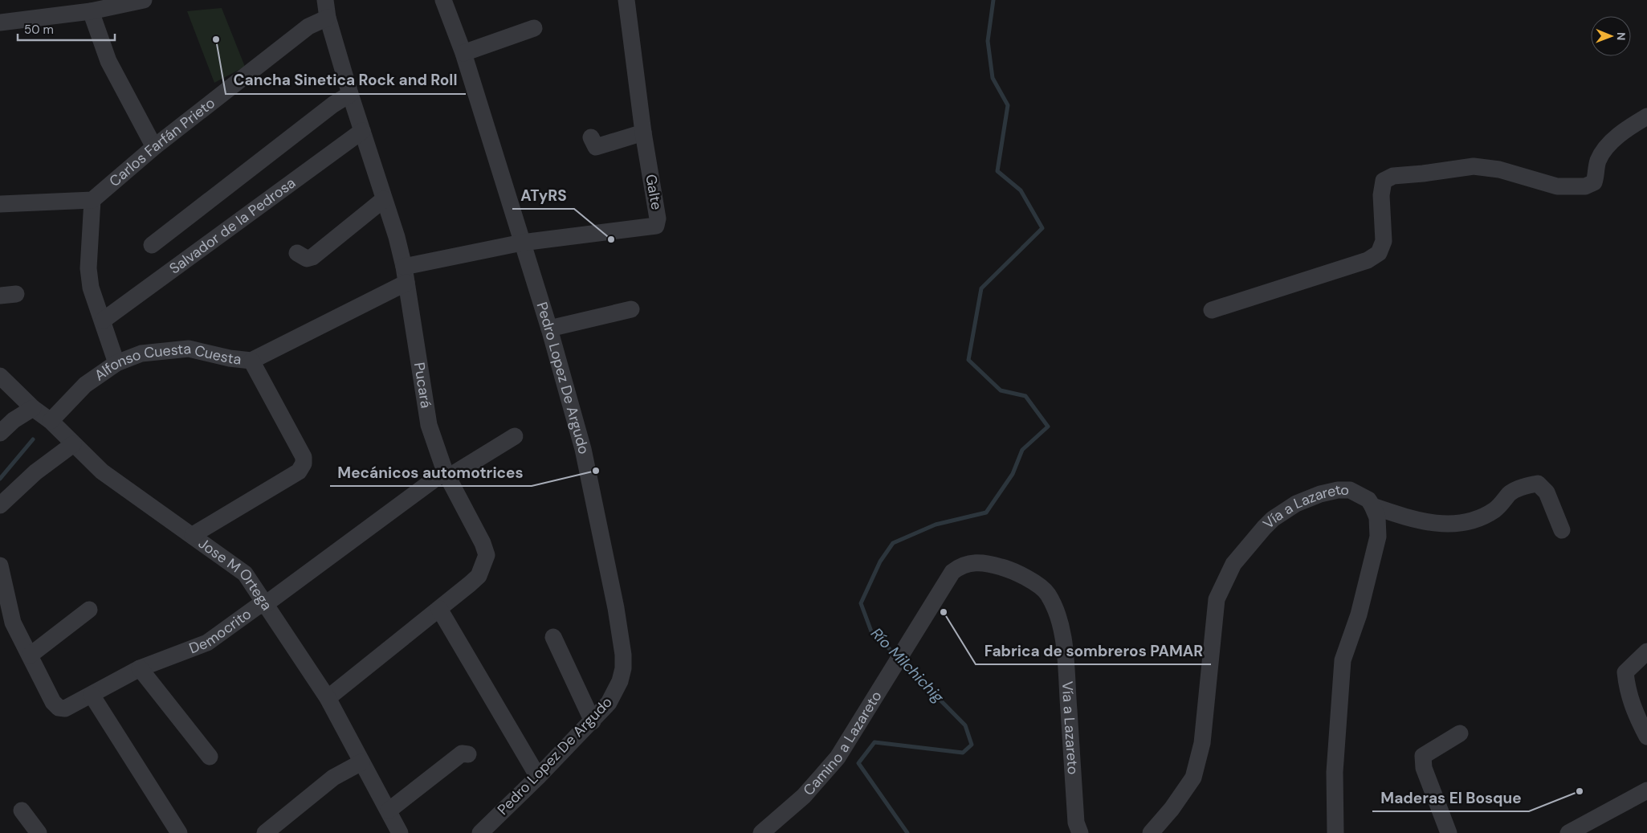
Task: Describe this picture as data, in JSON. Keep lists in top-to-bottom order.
{
  "streets": {
    "street": [
      "Carlos Farfán Prieto",
      "Galte",
      "Salvador de la Pedrosa",
      "Alfonso Cuesta Cuesta",
      "Pedro Lopez De Argudo",
      "Pucará",
      "Vía a Lazareto",
      "Jose M Ortega",
      "Democrito",
      "Camino a Lazareto"
    ]
  },
  "crossings": [
    ["Carlos Farfán Prieto", "Pucará"],
    ["Galte", "Alfonso Cuesta Cuesta"],
    ["Galte", "Pedro Lopez De Argudo"],
    ["Galte", "Pucará"],
    ["Salvador de la Pedrosa", "Pucará"],
    ["Alfonso Cuesta Cuesta", "Pucará"],
    ["Alfonso Cuesta Cuesta", "Jose M Ortega"],
    ["Pucará", "Jose M Ortega"],
    ["Pucará", "Democrito"],
    ["Vía a Lazareto", "Camino a Lazareto"],
    ["Jose M Ortega", "Democrito"]
  ],
  "water": ["Río Milchichig"],
  "places": [
    "Cancha Sinetica Rock and Roll",
    "ATyRS",
    "Mecánicos automotrices",
    "Fabrica de sombreros PAMAR",
    "Maderas El Bosque"
  ],
  "scale_bar": "50 m",
  "north": "right"
}
